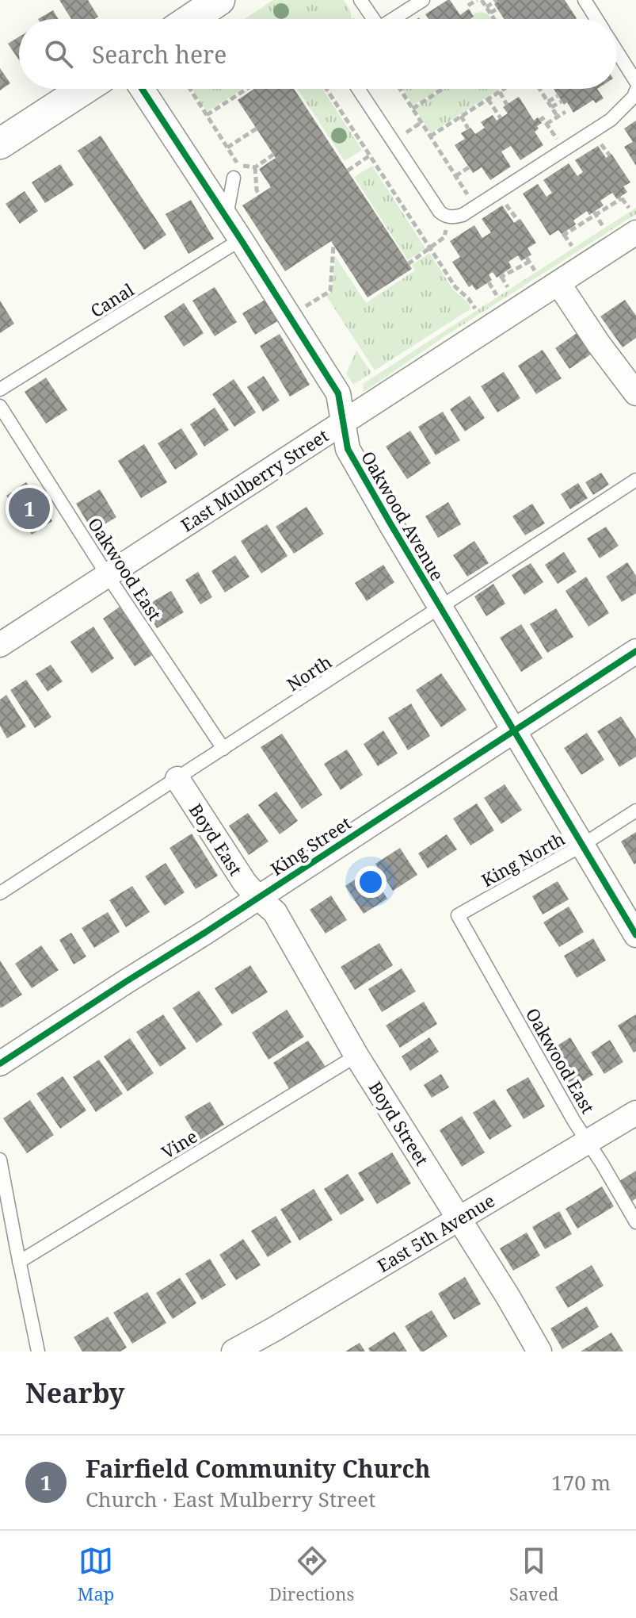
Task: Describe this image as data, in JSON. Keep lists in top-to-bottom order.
{
  "streets": {
    "street": [
      "East Mulberry Street",
      "Oakwood Avenue",
      "Boyd East",
      "King Street",
      "Boyd Street",
      "East 5th Avenue"
    ],
    "lane": [
      "Canal",
      "Oakwood East",
      "North",
      "King North",
      "Vine"
    ]
  },
  "crossings": [
    ["Canal", "Oakwood Avenue"],
    ["East Mulberry Street", "Oakwood Avenue"],
    ["East Mulberry Street", "Oakwood East"],
    ["Oakwood Avenue", "North"],
    ["Oakwood Avenue", "King Street"],
    ["Oakwood Avenue", "King North"],
    ["Oakwood East", "North"],
    ["Oakwood East", "King North"],
    ["Oakwood East", "East 5th Avenue"],
    ["North", "Boyd East"],
    ["Boyd East", "King Street"],
    ["Boyd East", "Boyd Street"],
    ["King Street", "Boyd Street"],
    ["Boyd Street", "Vine"],
    ["Boyd Street", "East 5th Avenue"]
  ],
  "page": {
    "search": "Search here",
    "pins": "1",
    "heading": "Nearby",
    "list": [
      {
        "mark": "1",
        "name": "Fairfield Community Church",
        "note": "Church · East Mulberry Street",
        "value": "170 m"
      }
    ],
    "nav": ["Map", "Directions", "Saved"]
  }
}
